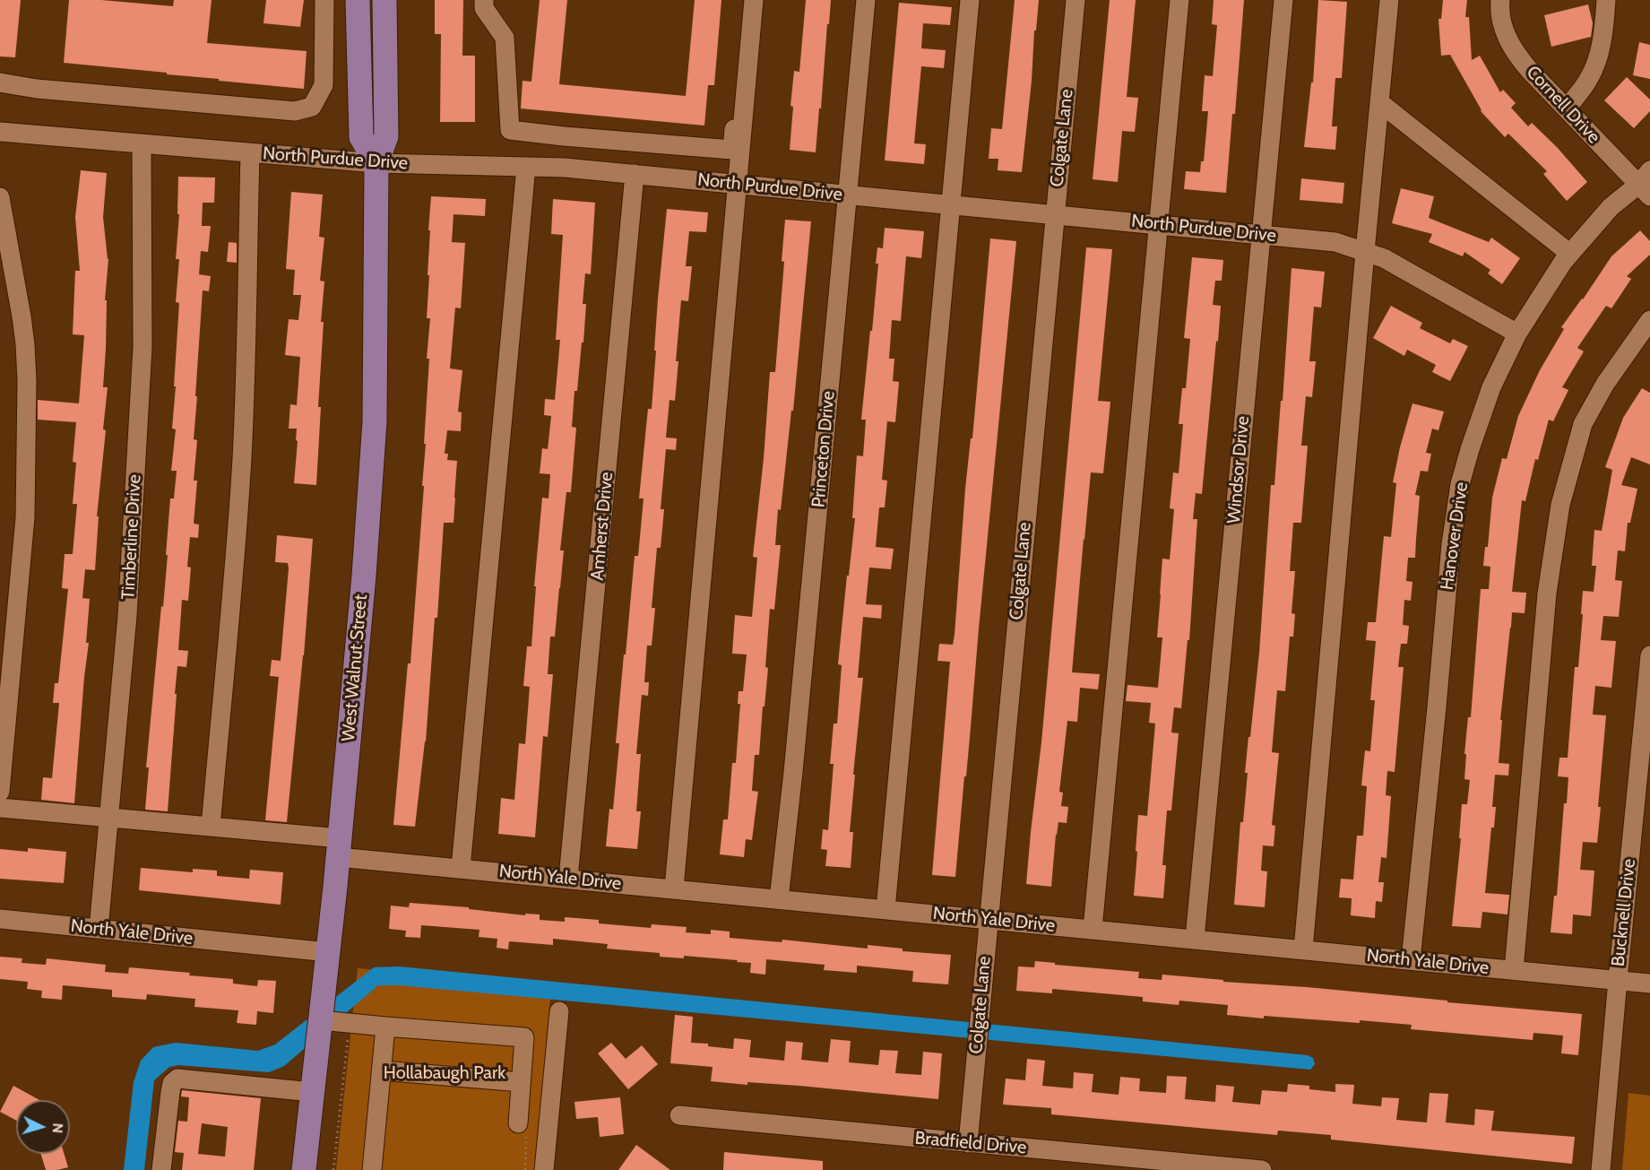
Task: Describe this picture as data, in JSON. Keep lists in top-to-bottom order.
{
  "streets": {
    "main road": ["West Walnut Street"],
    "street": [
      "Cornell Drive",
      "Colgate Lane",
      "North Purdue Drive",
      "Princeton Drive",
      "Windsor Drive",
      "Amherst Drive",
      "Hanover Drive",
      "Timberline Drive",
      "North Yale Drive",
      "Bucknell Drive",
      "Bradfield Drive"
    ]
  },
  "crossings": [
    ["Cornell Drive", "Hanover Drive"],
    ["Colgate Lane", "North Purdue Drive"],
    ["Colgate Lane", "North Yale Drive"],
    ["Colgate Lane", "Bradfield Drive"],
    ["North Purdue Drive", "Princeton Drive"],
    ["North Purdue Drive", "Windsor Drive"],
    ["North Purdue Drive", "Amherst Drive"],
    ["North Purdue Drive", "Hanover Drive"],
    ["North Purdue Drive", "Timberline Drive"],
    ["North Purdue Drive", "West Walnut Street"],
    ["Princeton Drive", "North Yale Drive"],
    ["Windsor Drive", "North Yale Drive"],
    ["Amherst Drive", "North Yale Drive"],
    ["Hanover Drive", "North Yale Drive"],
    ["Timberline Drive", "North Yale Drive"],
    ["West Walnut Street", "North Yale Drive"],
    ["North Yale Drive", "Bucknell Drive"]
  ],
  "parks": ["Hollabaugh Park"],
  "north": "right"
}
